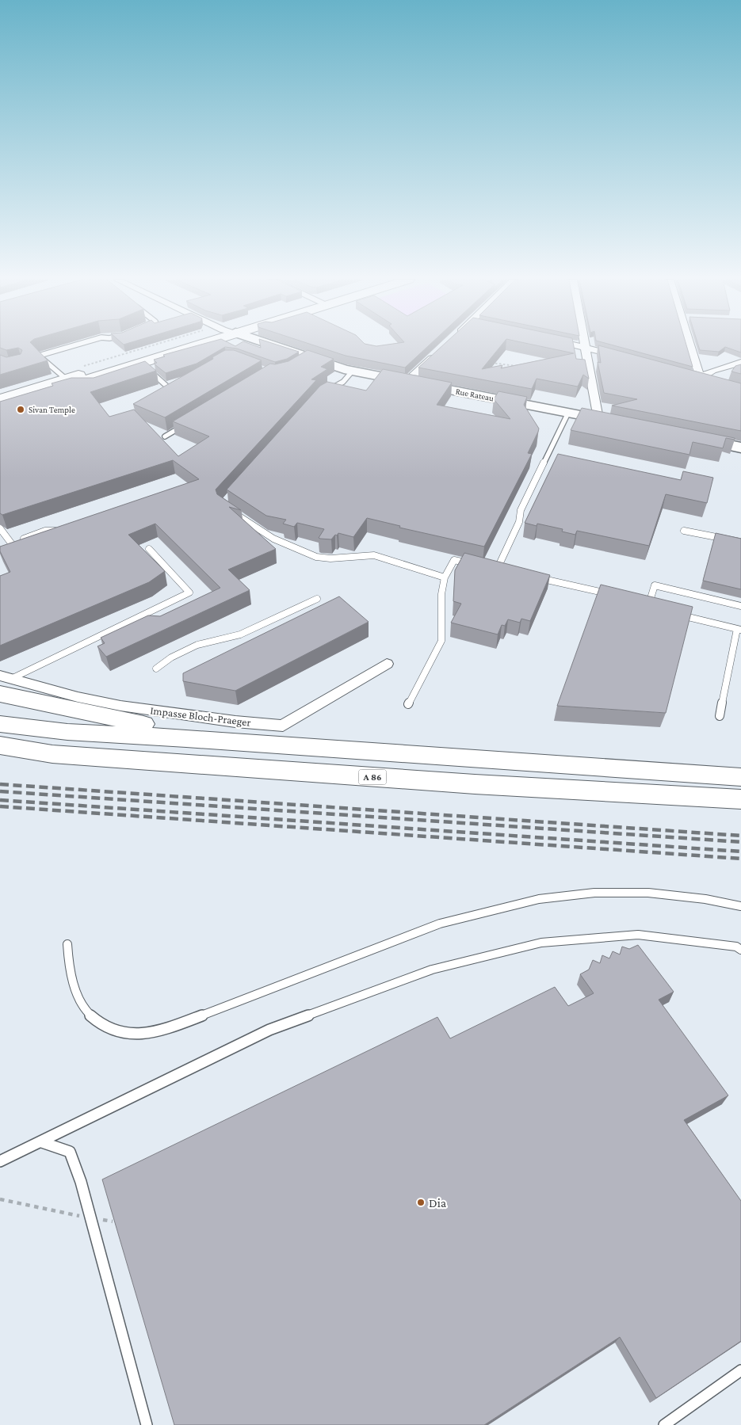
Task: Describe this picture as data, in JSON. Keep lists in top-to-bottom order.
{
  "streets": {
    "main road": ["A 86"],
    "street": ["Rue Rateau", "Impasse Bloch-Praeger"]
  },
  "places": ["Sivan Temple", "Dia"]
}
